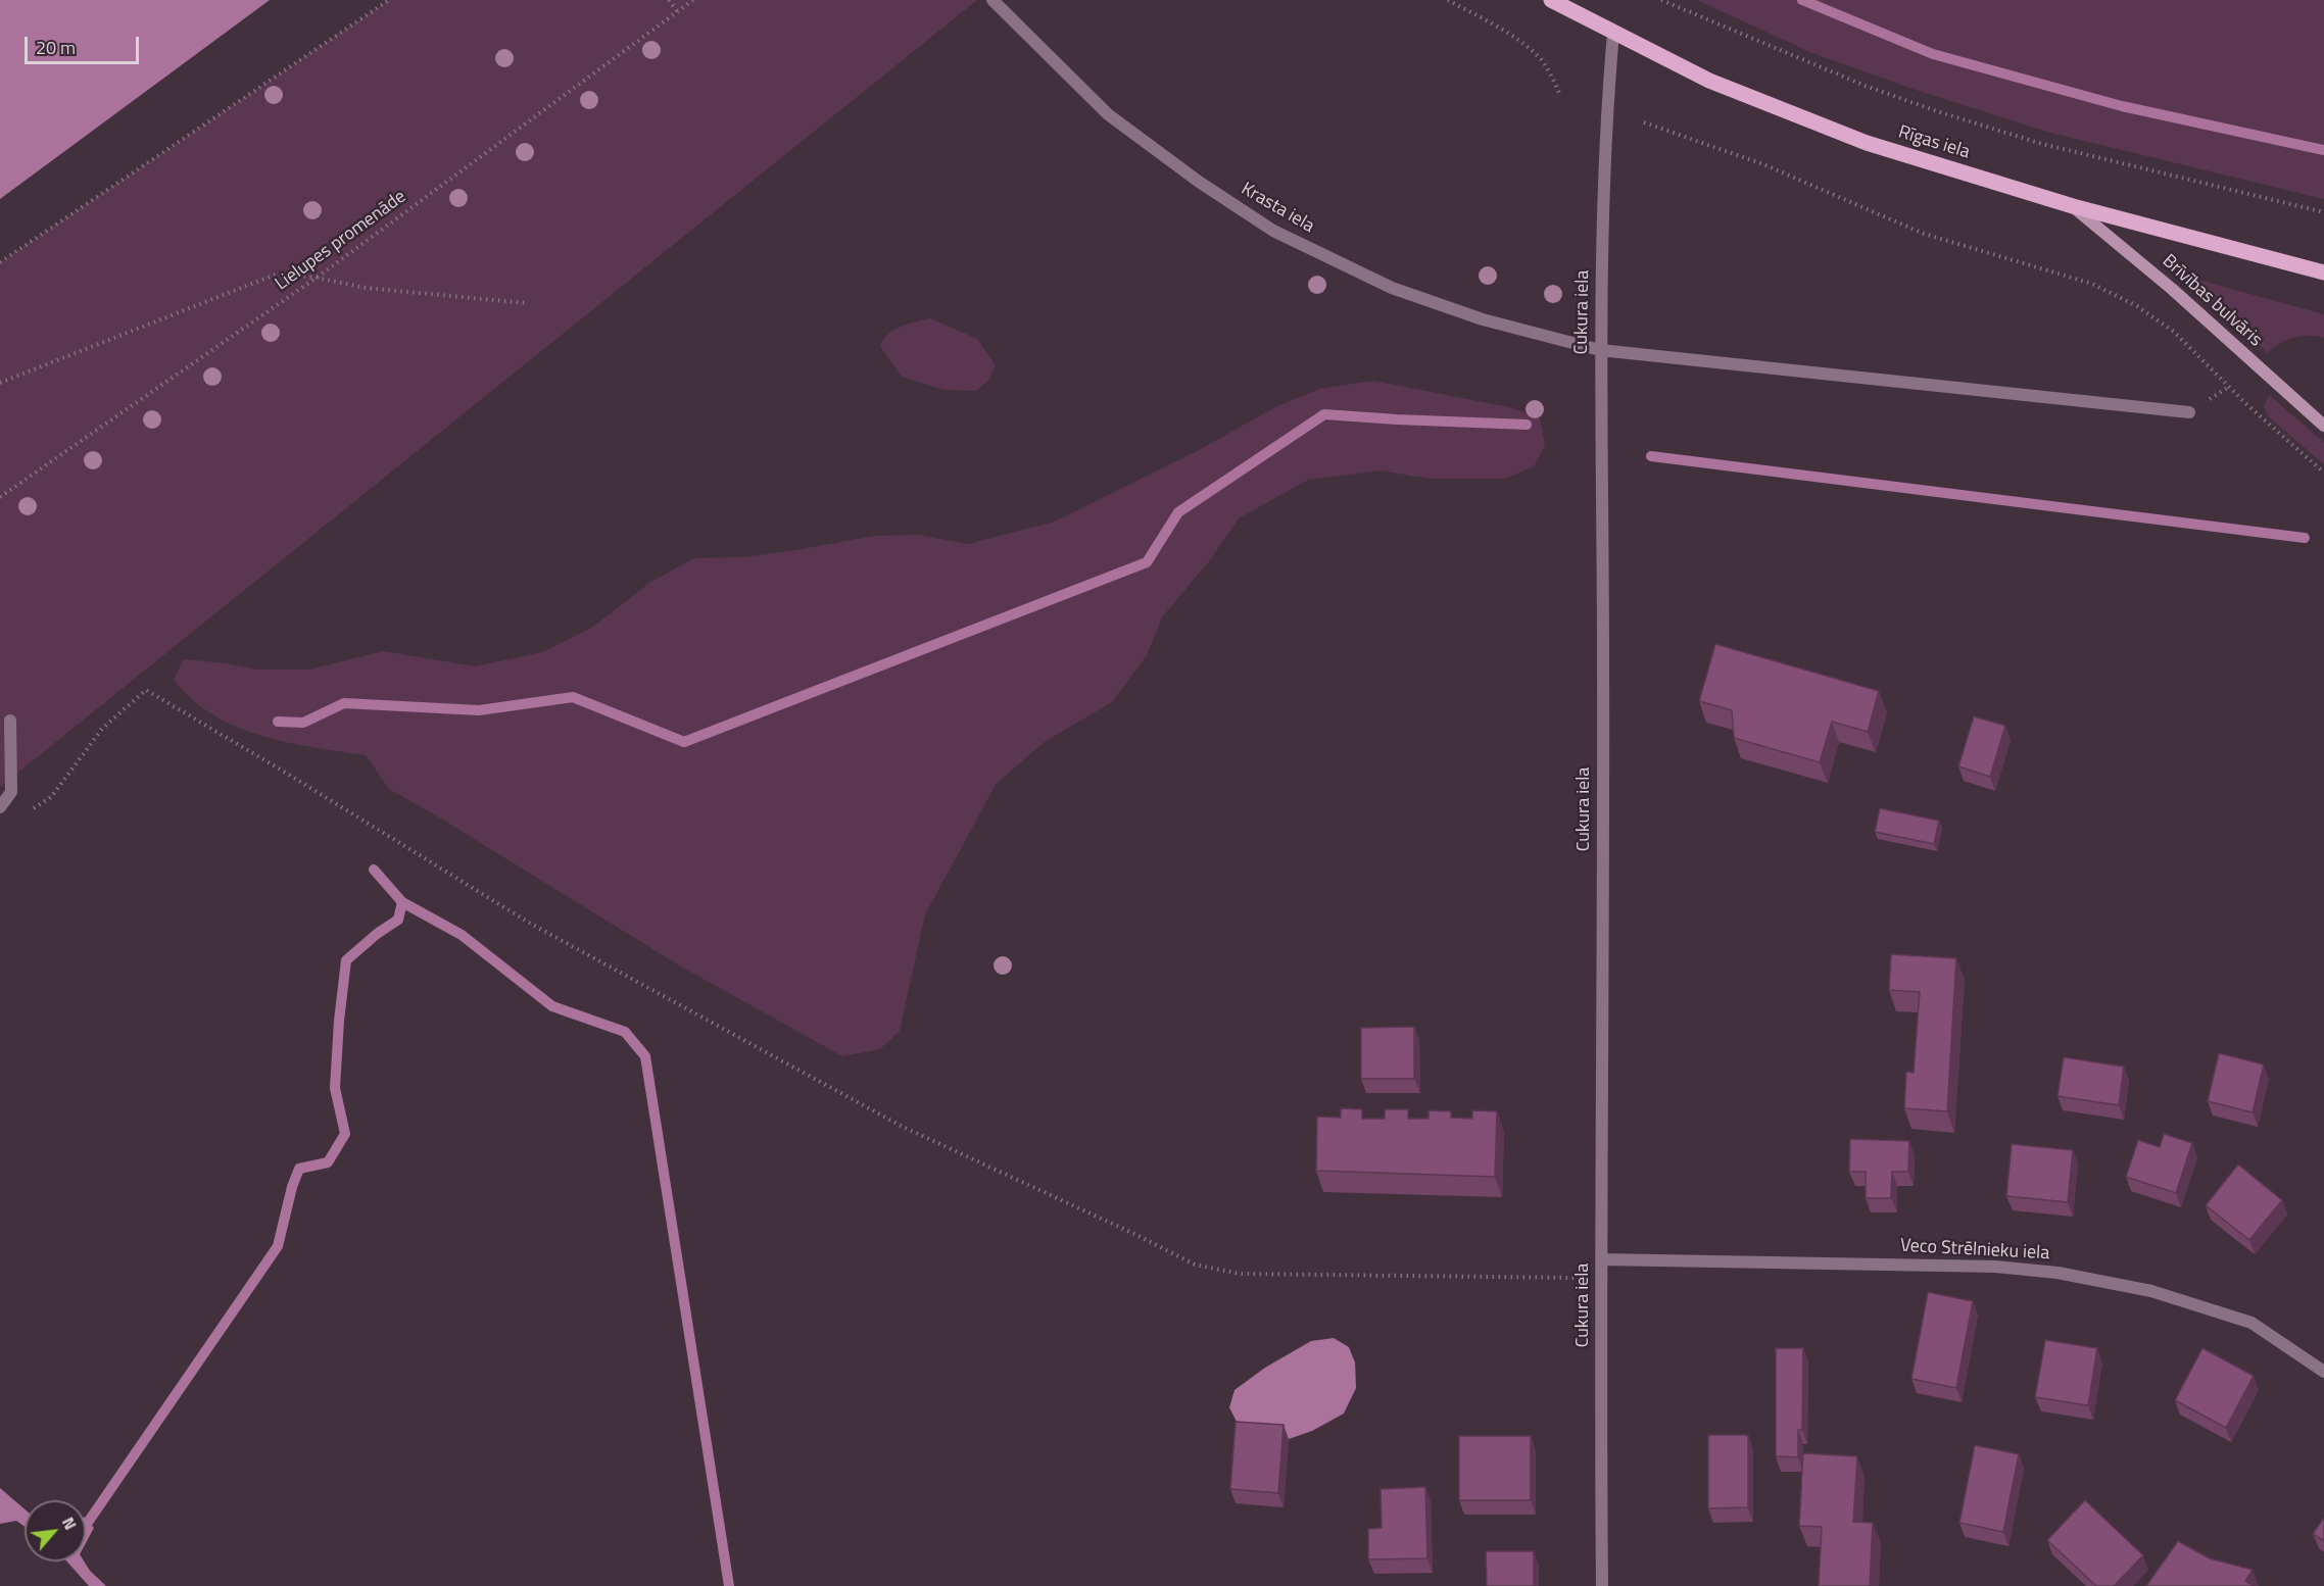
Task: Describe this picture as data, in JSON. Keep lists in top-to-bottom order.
{
  "streets": {
    "main road": ["Rīgas iela", "Brīvības bulvāris"],
    "street": ["Krasta iela", "Cukura iela", "Veco Strēlnieku iela"],
    "path": ["Lielupes promenāde"]
  },
  "crossings": [
    ["Rīgas iela", "Brīvības bulvāris"],
    ["Rīgas iela", "Cukura iela"],
    ["Krasta iela", "Cukura iela"],
    ["Cukura iela", "Veco Strēlnieku iela"]
  ],
  "scale_bar": "20 m",
  "north": "top right"
}
